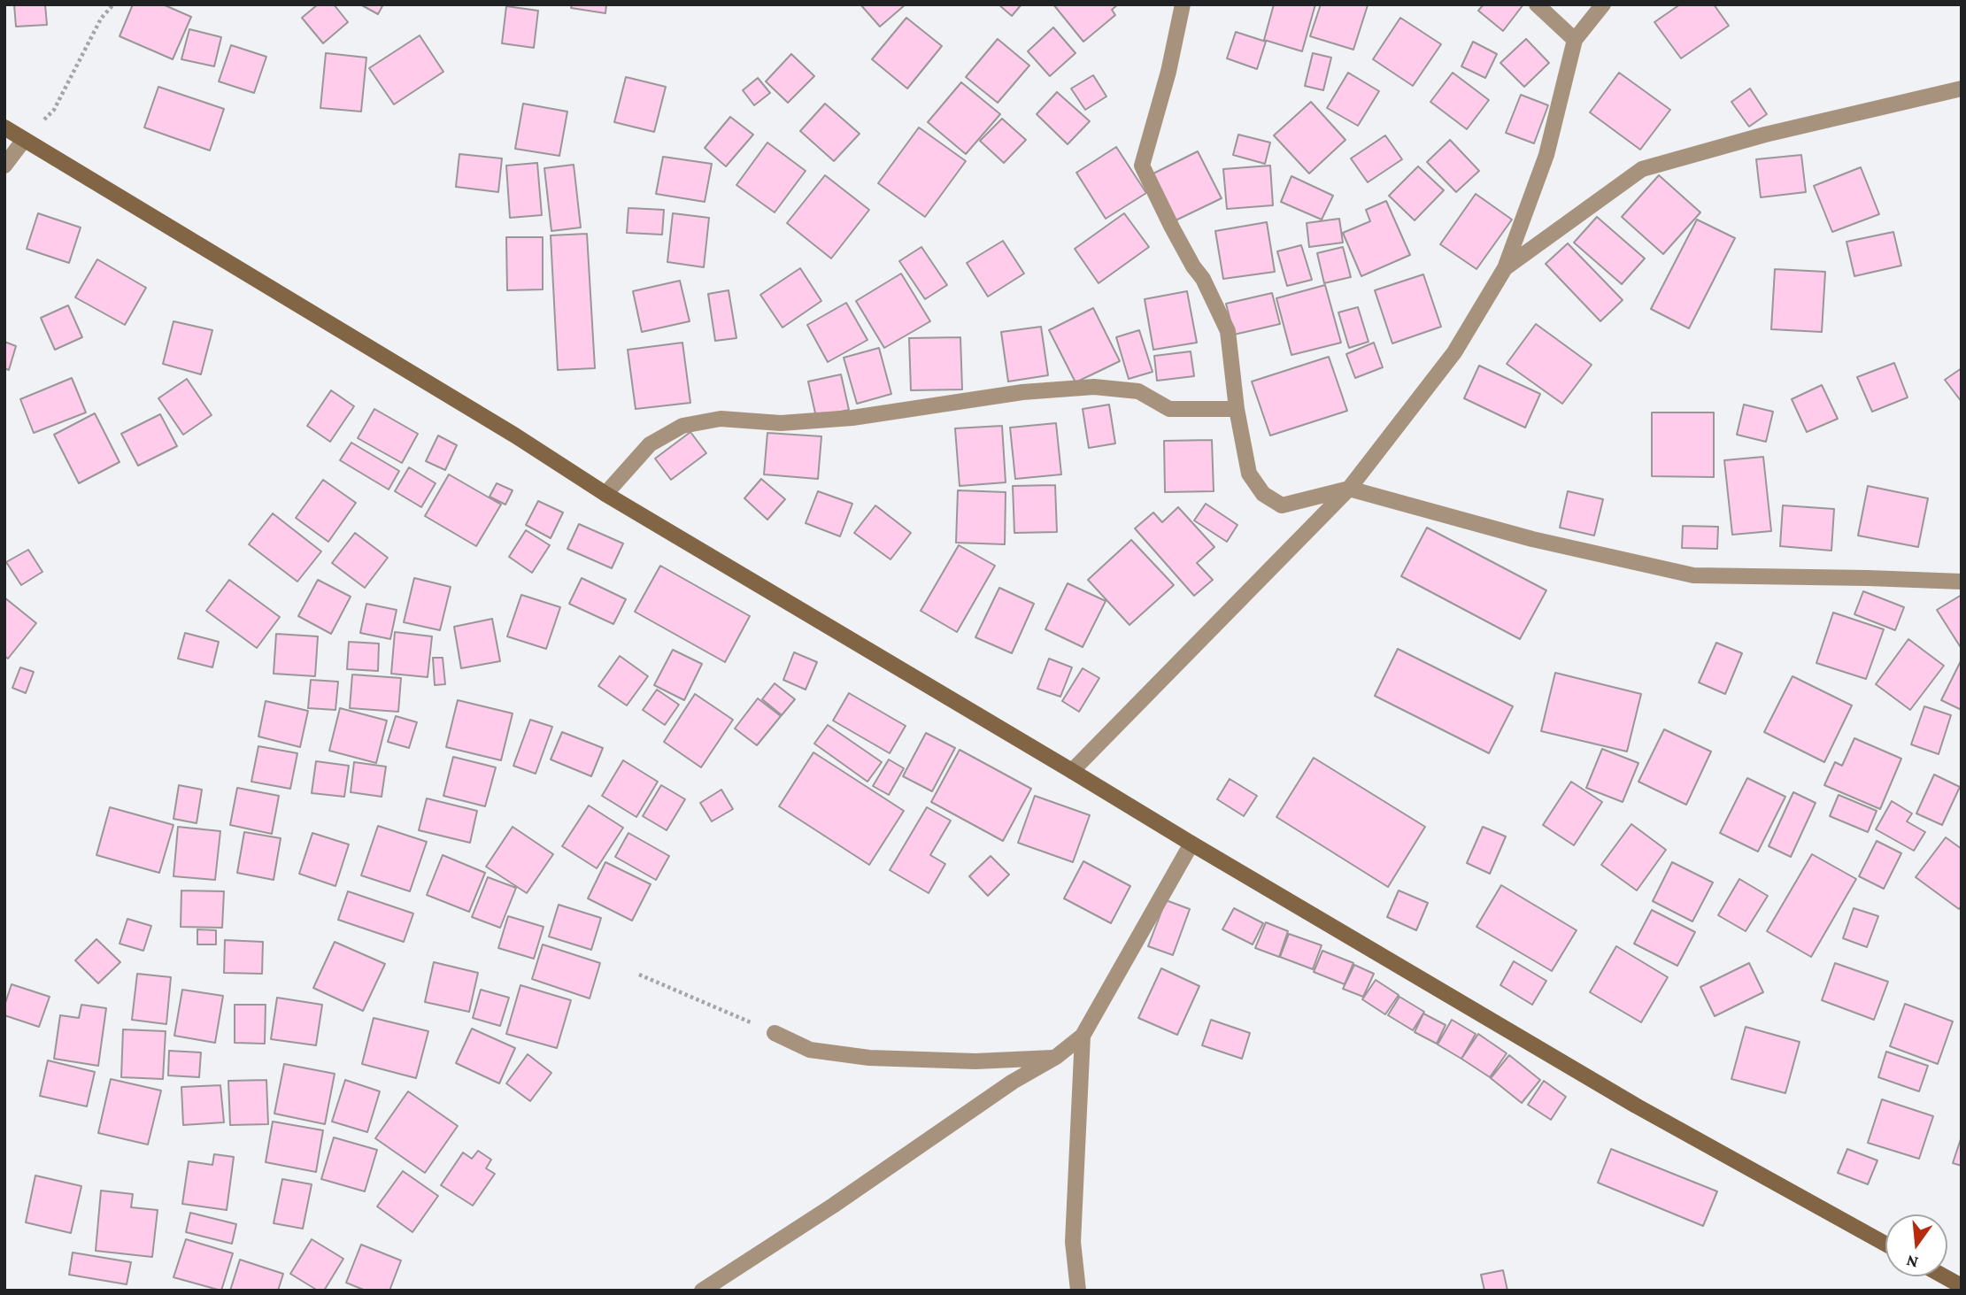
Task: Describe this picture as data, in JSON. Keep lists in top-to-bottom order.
{
  "north": "bottom"
}
